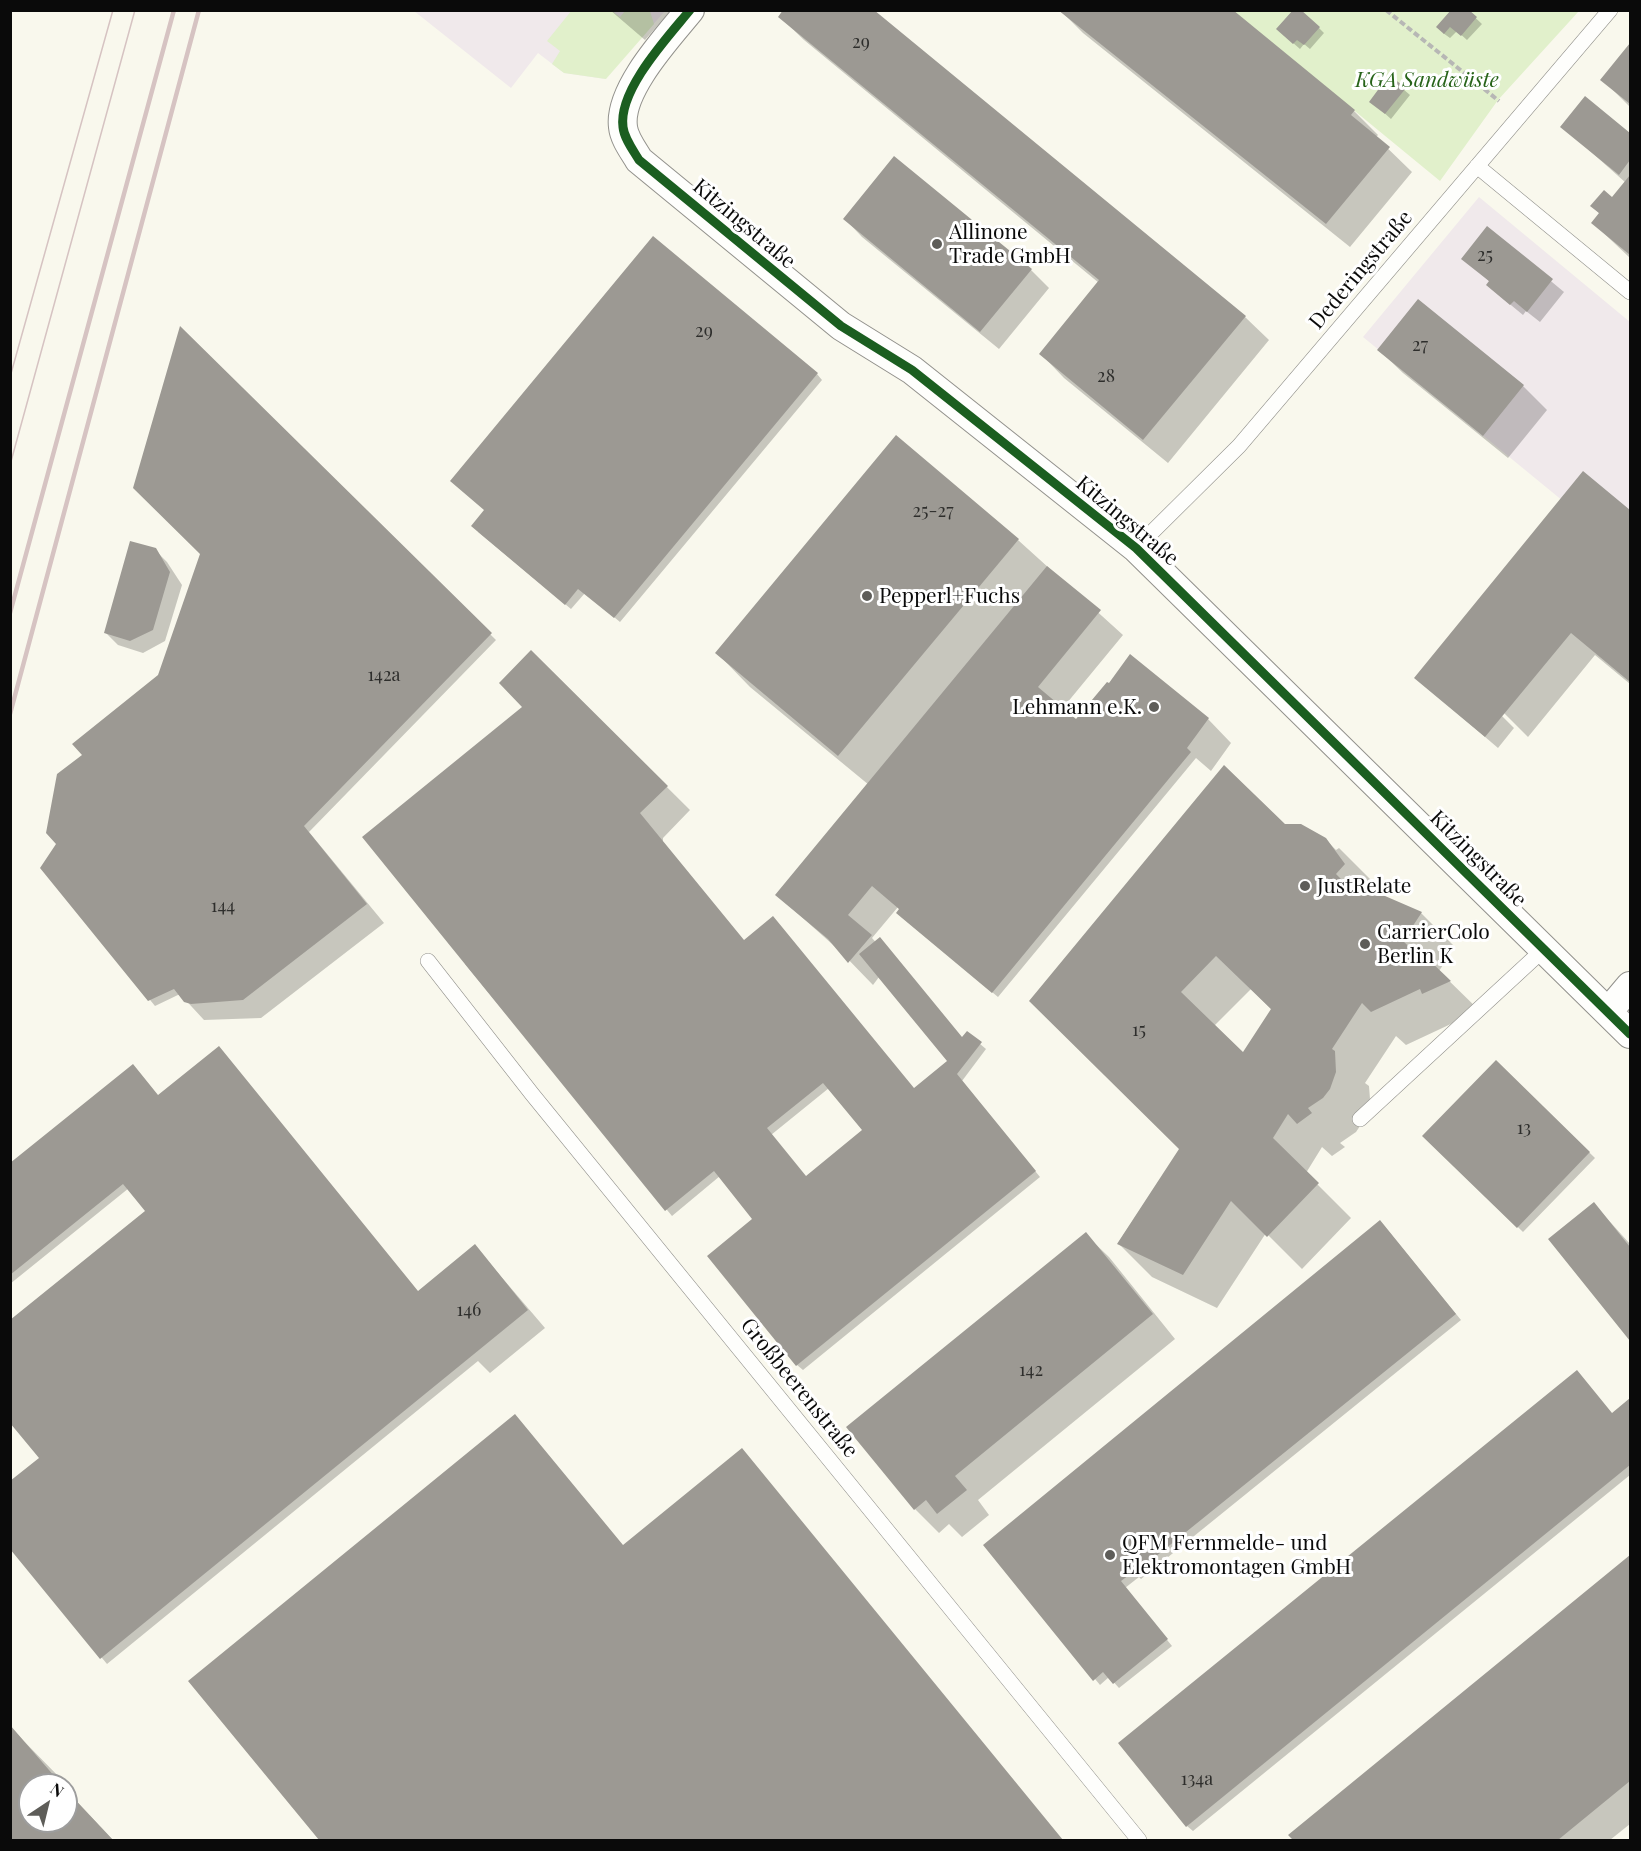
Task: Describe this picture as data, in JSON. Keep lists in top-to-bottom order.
{
  "streets": {
    "street": ["Kitzingstraße"],
    "lane": ["Dederingstraße", "Großbeerenstraße"]
  },
  "crossings": [
    ["Kitzingstraße", "Dederingstraße"]
  ],
  "parks": ["KGA Sandwüste"],
  "places": [
    "Allinone Trade GmbH",
    "Pepperl+Fuchs",
    "Lehmann e.K.",
    "JustRelate",
    "CarrierColo Berlin K",
    "QFM Fernmelde- und Elektromontagen GmbH"
  ],
  "house_numbers": [
    "29",
    "25",
    "29",
    "27",
    "28",
    "25-27",
    "142a",
    "144",
    "15",
    "13",
    "146",
    "142",
    "134a"
  ],
  "north": "top right"
}
